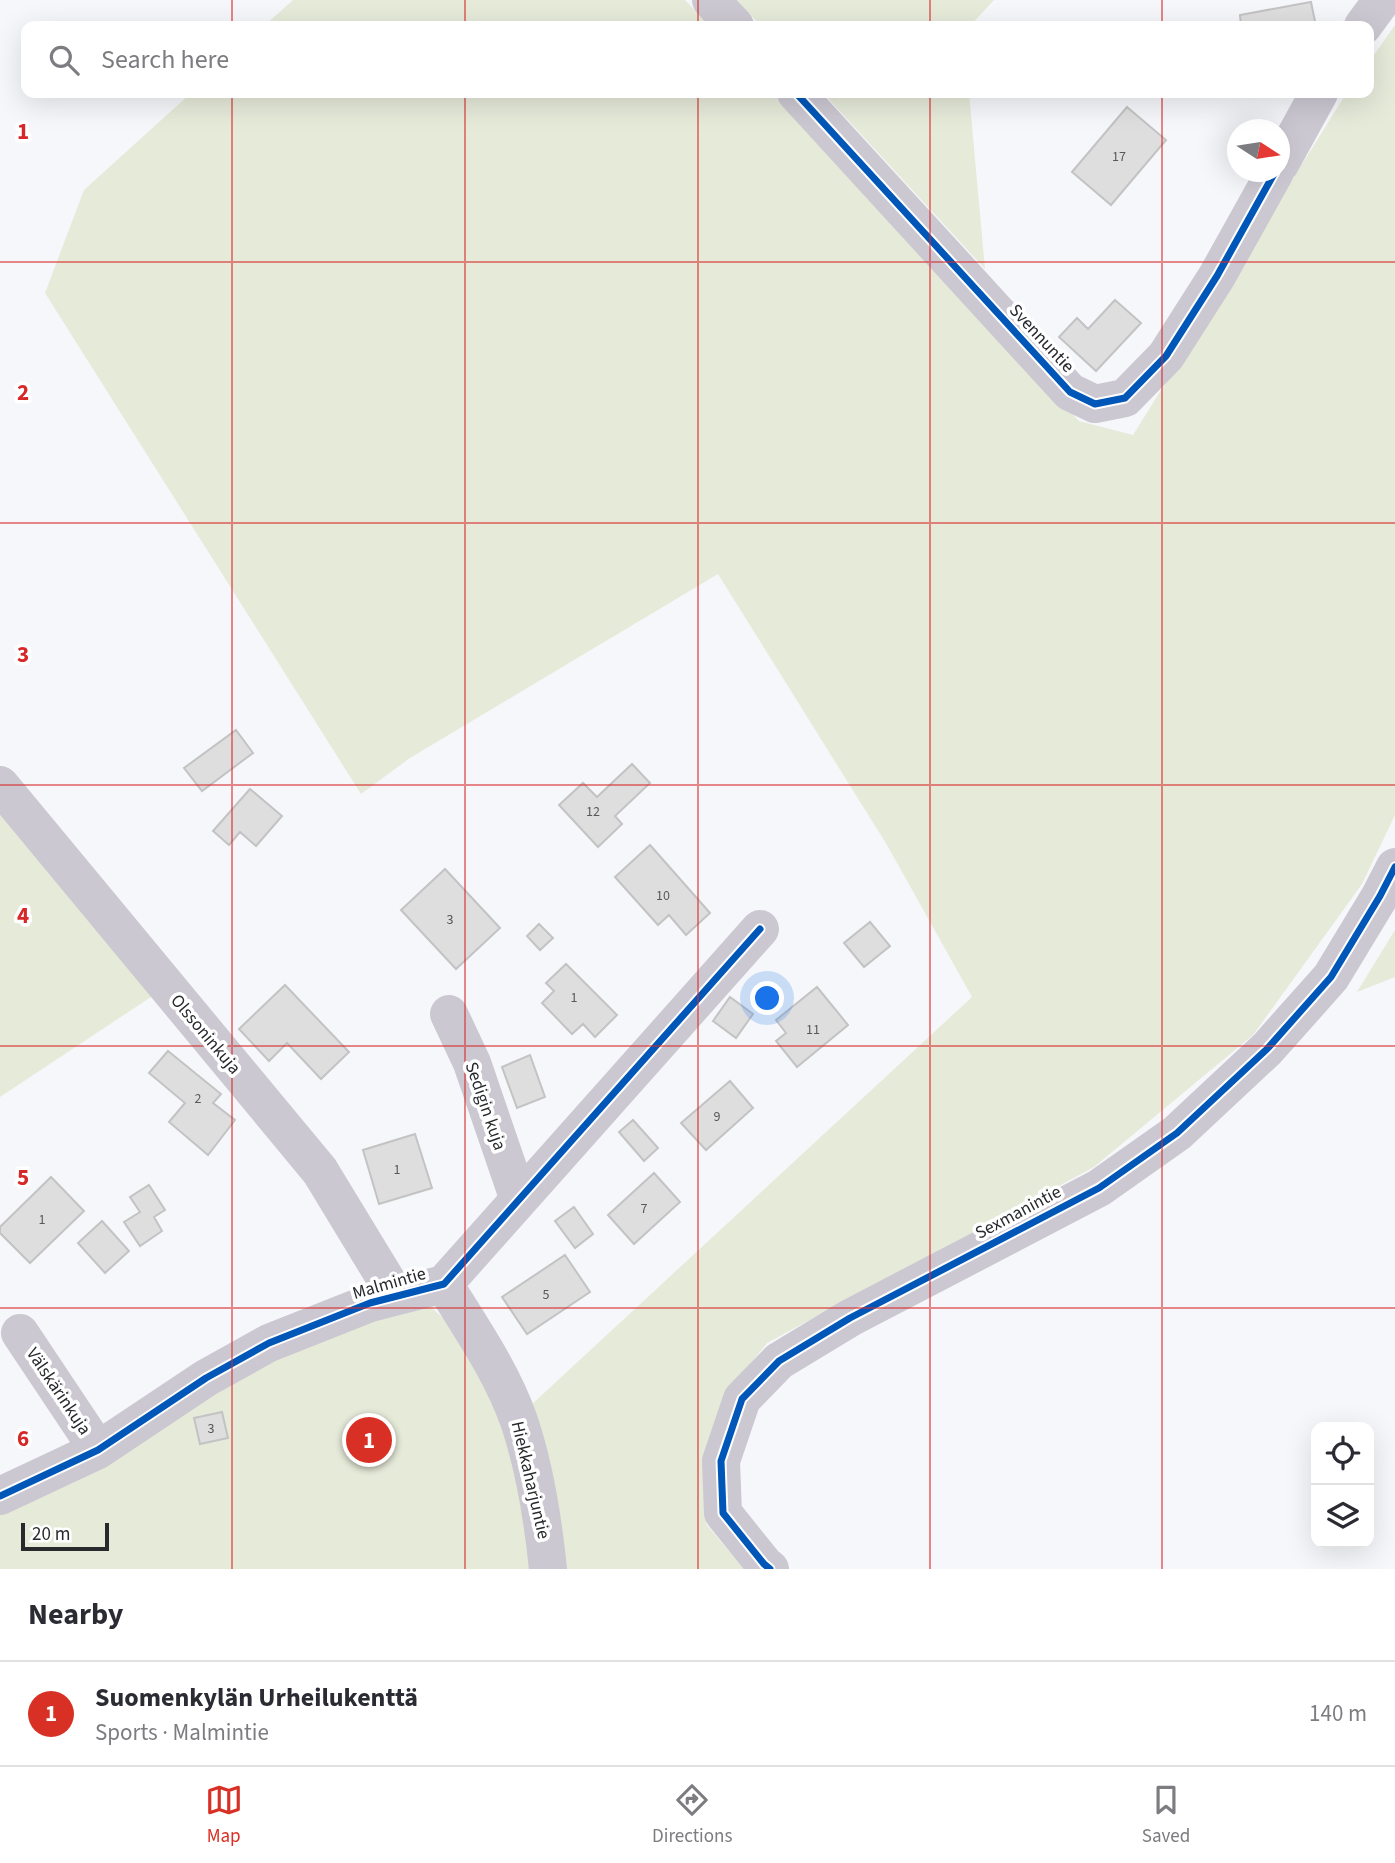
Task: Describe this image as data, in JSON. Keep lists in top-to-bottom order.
{
  "streets": {
    "street": [
      "Svennuntie",
      "Olssoninkuja",
      "Sedigin kuja",
      "Sexmanintie",
      "Malmintie",
      "Välskärinkuja",
      "Hiekkaharjuntie"
    ]
  },
  "crossings": [
    ["Olssoninkuja", "Malmintie"],
    ["Sedigin kuja", "Malmintie"],
    ["Malmintie", "Välskärinkuja"],
    ["Malmintie", "Hiekkaharjuntie"]
  ],
  "house_numbers": [
    "17",
    "12",
    "10",
    "3",
    "1",
    "11",
    "2",
    "9",
    "1",
    "7",
    "1",
    "5",
    "3"
  ],
  "scale_bar": "20 m",
  "north": "right",
  "page": {
    "search": "Search here",
    "pins": "1",
    "scale": "20 m",
    "heading": "Nearby",
    "list": [
      {
        "mark": "1",
        "name": "Suomenkylän Urheilukenttä",
        "note": "Sports · Malmintie",
        "value": "140 m"
      }
    ],
    "nav": ["Map", "Directions", "Saved"]
  },
  "grid": {
    "rows": [
      "1",
      "2",
      "3",
      "4",
      "5",
      "6"
    ]
  }
}
